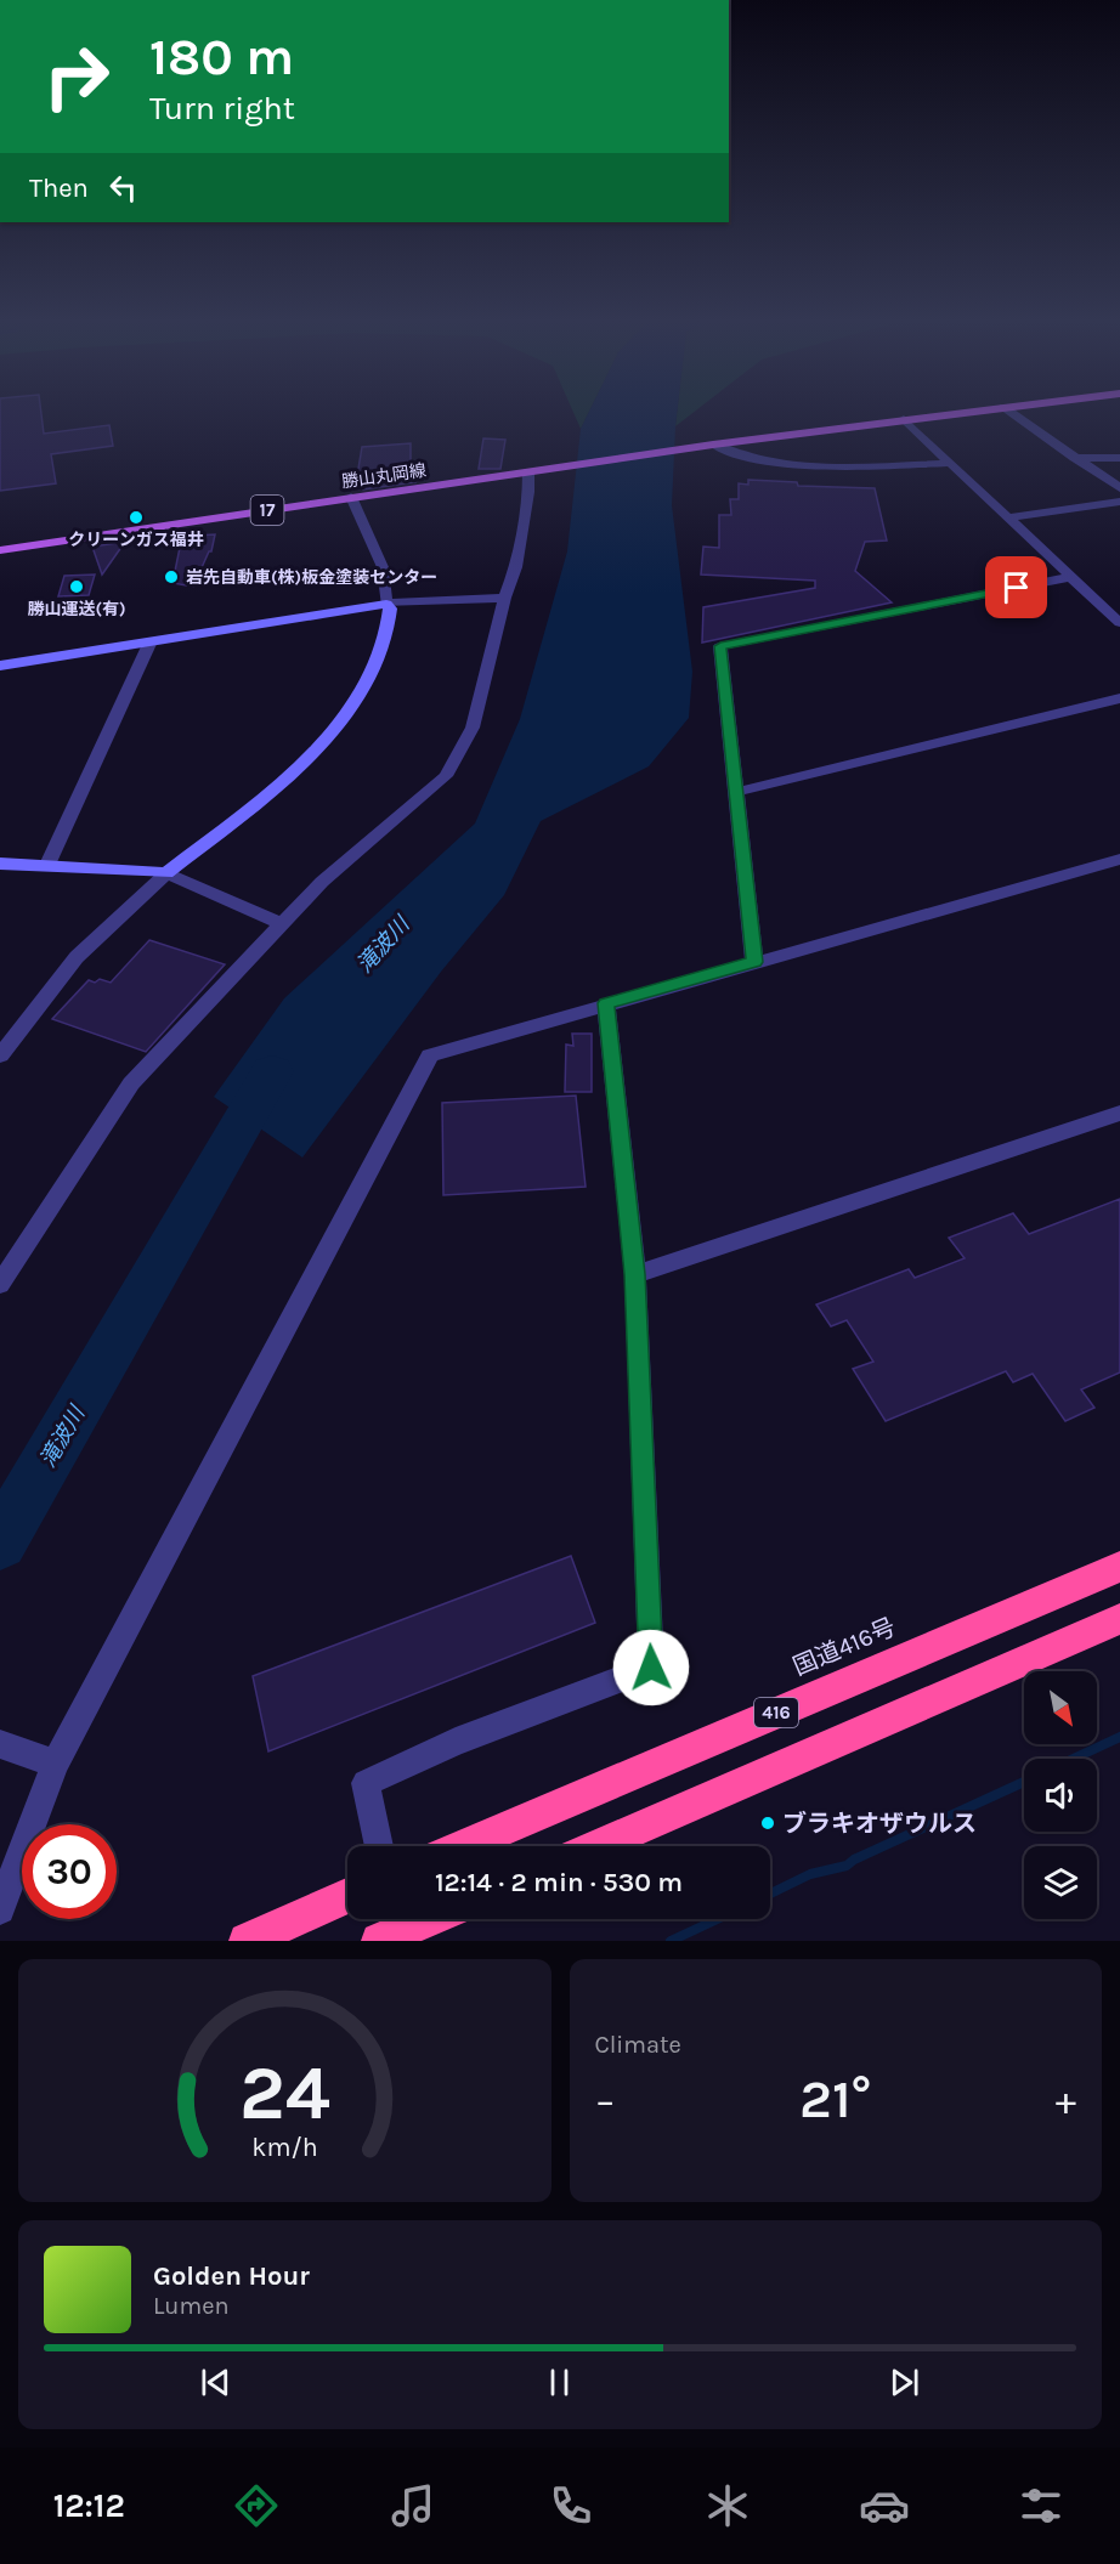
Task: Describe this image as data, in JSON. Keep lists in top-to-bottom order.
{
  "streets": {
    "highway": ["国道416号", "416"],
    "main road": ["勝山丸岡線", "17"]
  },
  "water": ["滝波川"],
  "places": [
    "クリーンガス福井",
    "岩先自動車(株)板金塗装センター",
    "勝山運送(有)",
    "ブラキオザウルス"
  ],
  "north": "bottom right",
  "page": {
    "turn": ["180 m", "Turn right"],
    "then": "Then",
    "limit": "30",
    "trip": "12:14 · 2 min · 530 m",
    "tile": "Climate",
    "heat": ["−", "21°", "+"],
    "song": ["Golden Hour", "Lumen"],
    "tabs": "12:12",
    "gauge": ["24", "km/h"]
  }
}
